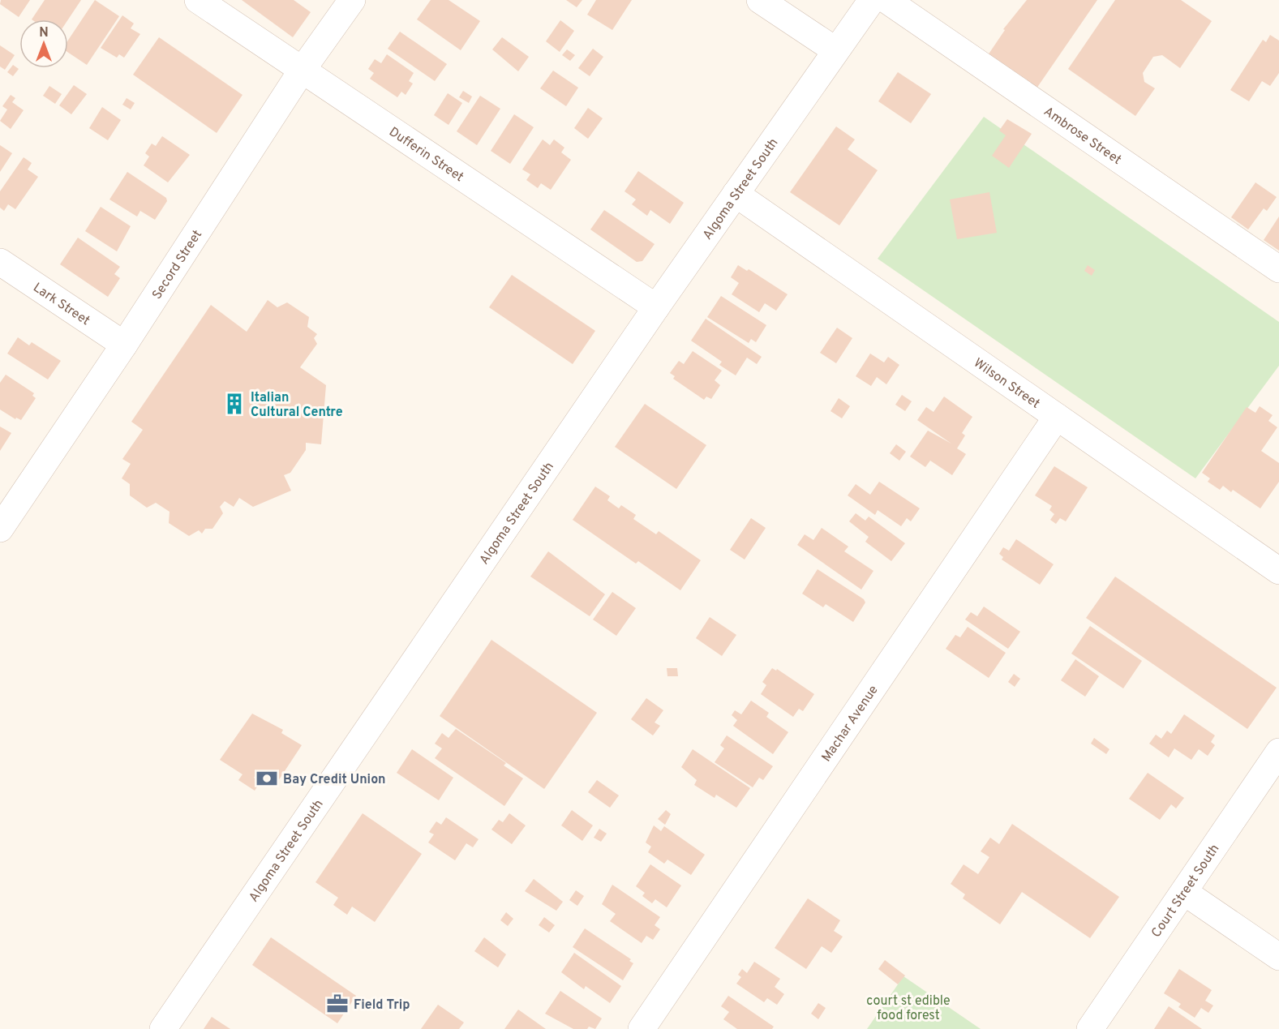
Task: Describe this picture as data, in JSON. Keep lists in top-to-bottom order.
{
  "streets": {
    "street": [
      "Ambrose Street",
      "Dufferin Street",
      "Algoma Street South",
      "Secord Street",
      "Lark Street",
      "Wilson Street",
      "Machar Avenue",
      "Court Street South"
    ]
  },
  "crossings": [
    ["Dufferin Street", "Algoma Street South"],
    ["Dufferin Street", "Secord Street"],
    ["Algoma Street South", "Wilson Street"],
    ["Secord Street", "Lark Street"],
    ["Wilson Street", "Machar Avenue"]
  ],
  "parks": ["court st edible food forest"],
  "places": {
    "building": ["Italian Cultural Centre"],
    "bank": ["Bay Credit Union"],
    "office": ["Field Trip"]
  },
  "north": "top"
}
